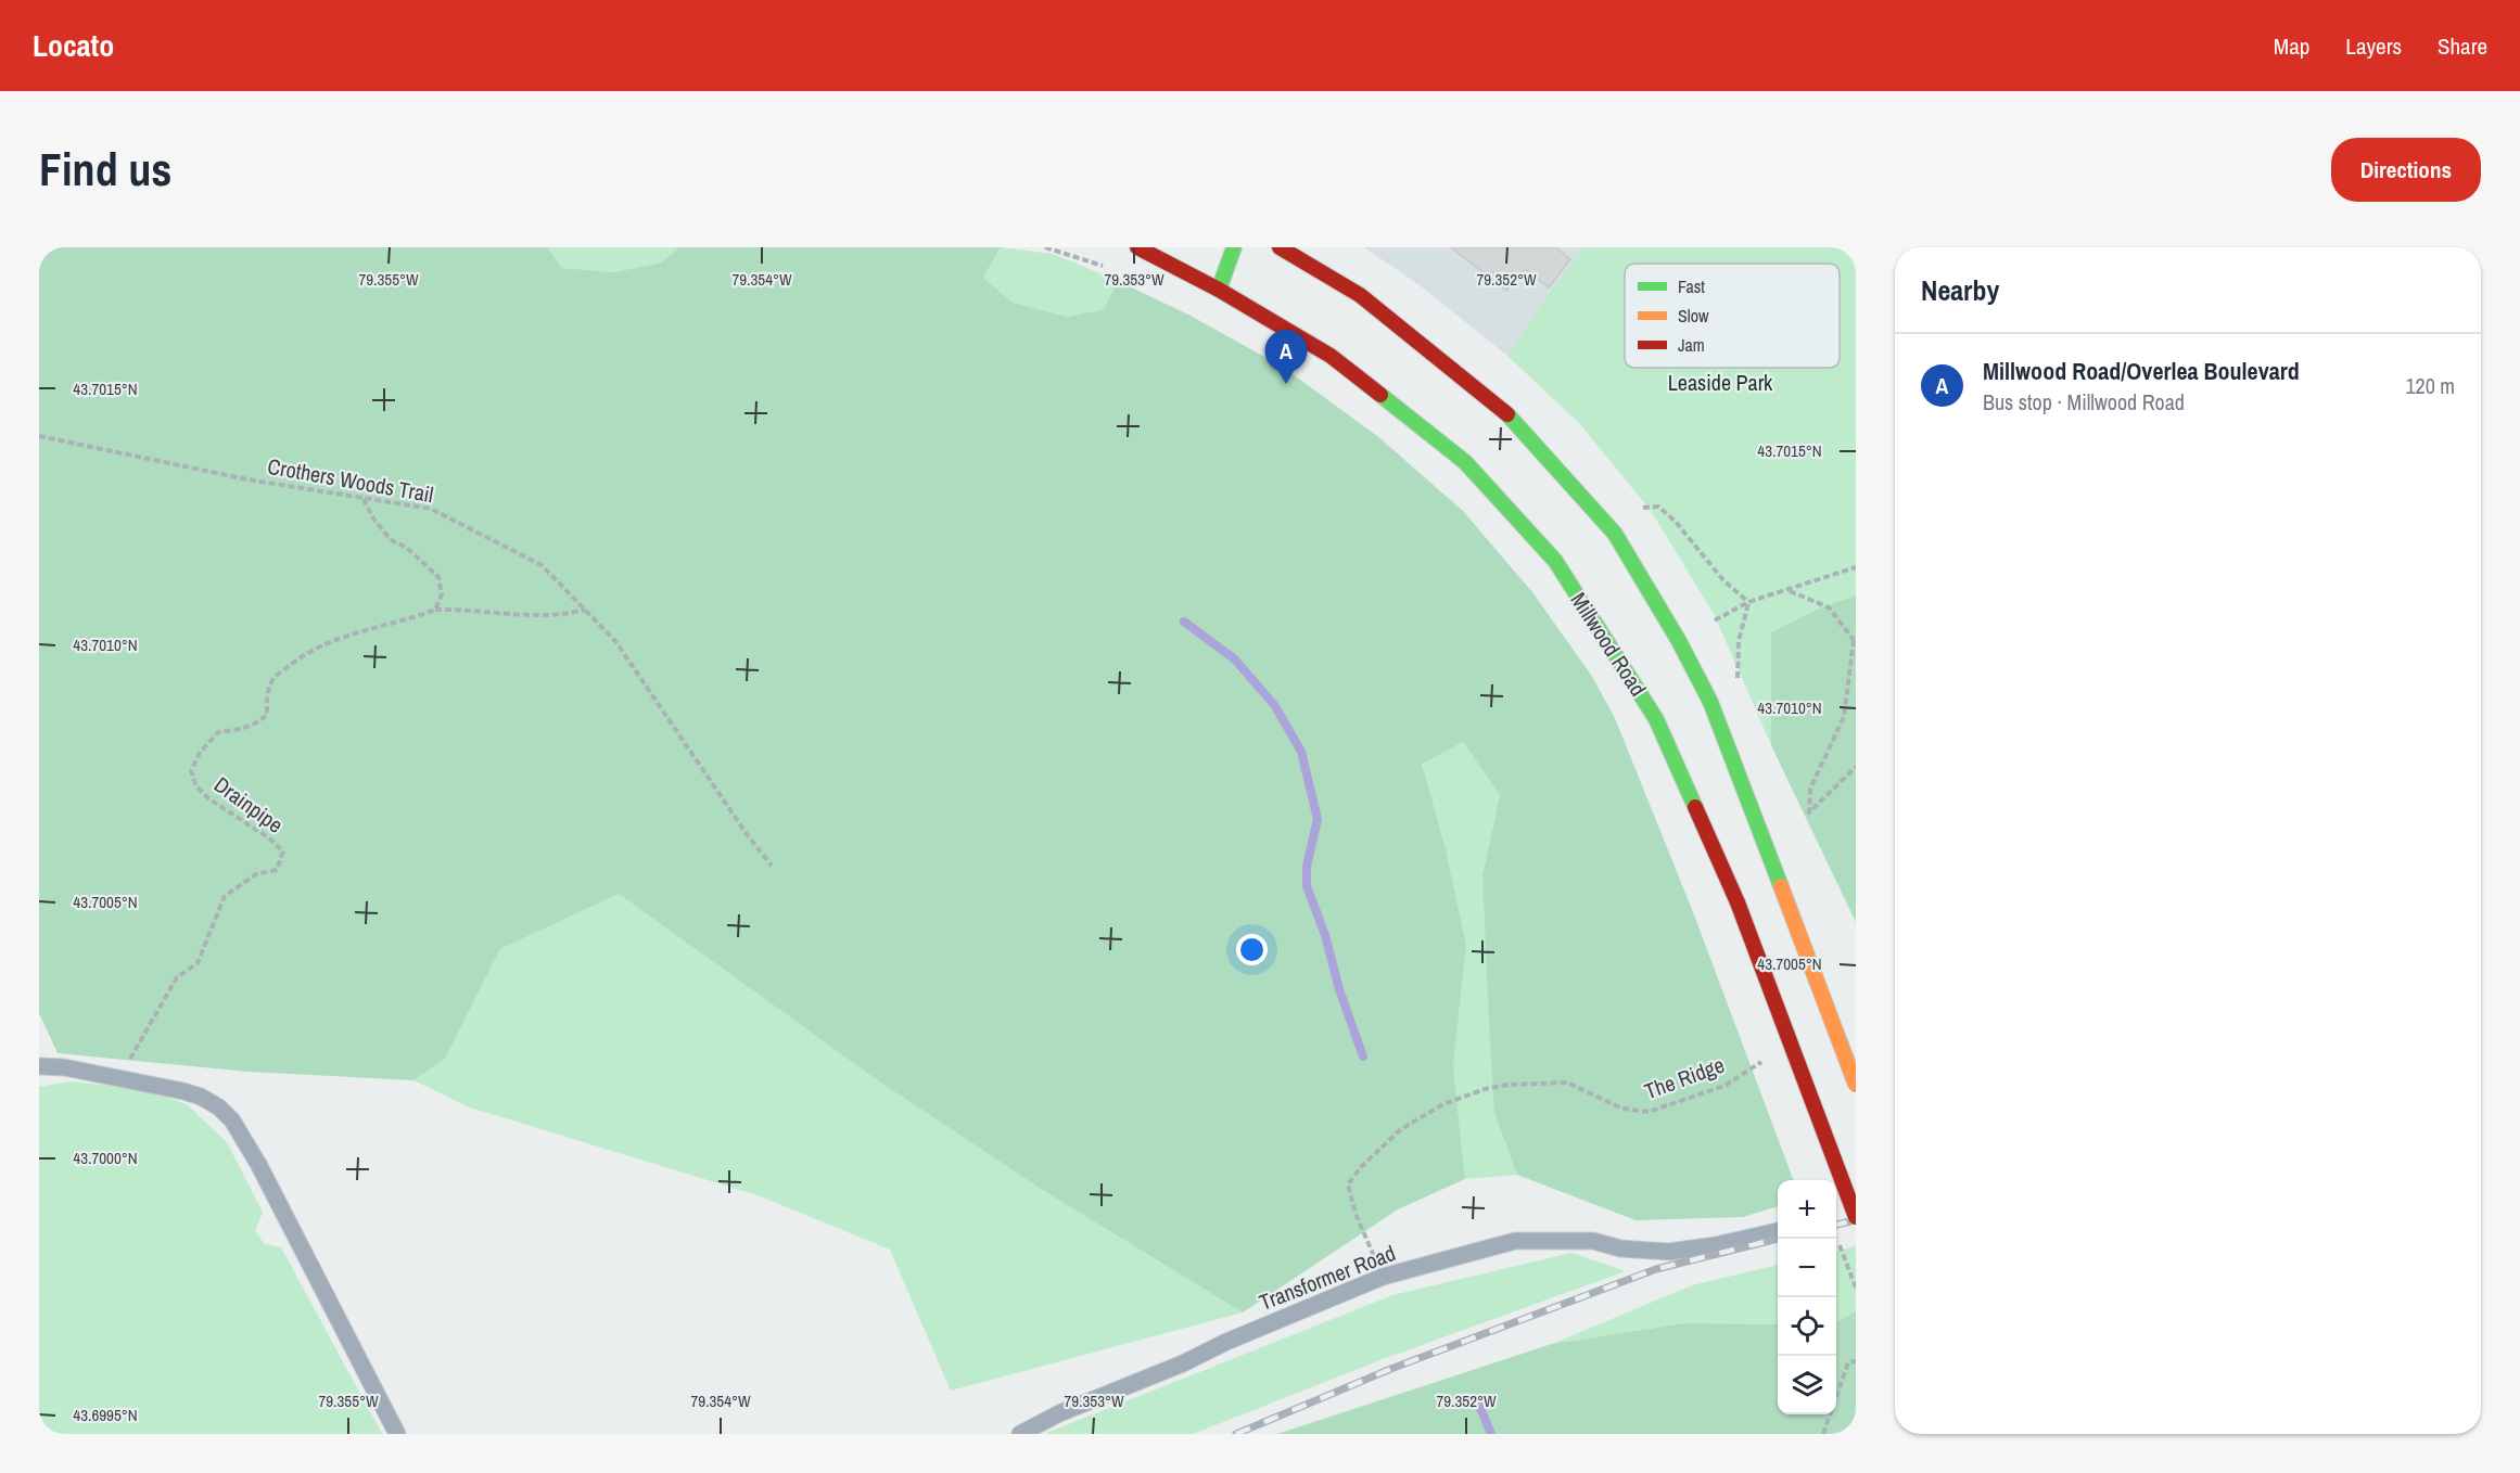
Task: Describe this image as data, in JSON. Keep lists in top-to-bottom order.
{
  "streets": {
    "main road": ["Millwood Road"],
    "lane": ["Transformer Road"],
    "path": ["Crothers Woods Trail", "Drainpipe", "The Ridge"]
  },
  "crossings": [
    ["Crothers Woods Trail", "Drainpipe"],
    ["The Ridge", "Transformer Road"]
  ],
  "parks": ["Leaside Park"],
  "legend": ["Fast", "Slow", "Jam"],
  "page": {
    "header": "Locato",
    "nav": ["Map", "Layers", "Share"],
    "buttons": "Directions",
    "title": "Find us",
    "heading": "Nearby",
    "pins": "A",
    "list": [
      {
        "mark": "A",
        "name": "Millwood Road/Overlea Boulevard",
        "note": "Bus stop · Millwood Road",
        "value": "120 m"
      }
    ],
    "map_buttons": ["+", "−"]
  },
  "coordinates": [
    "79.355°W",
    "79.354°W",
    "79.353°W",
    "79.352°W",
    "43.7015°N",
    "43.7010°N",
    "43.7005°N",
    "43.7000°N",
    "43.6995°N"
  ]
}
